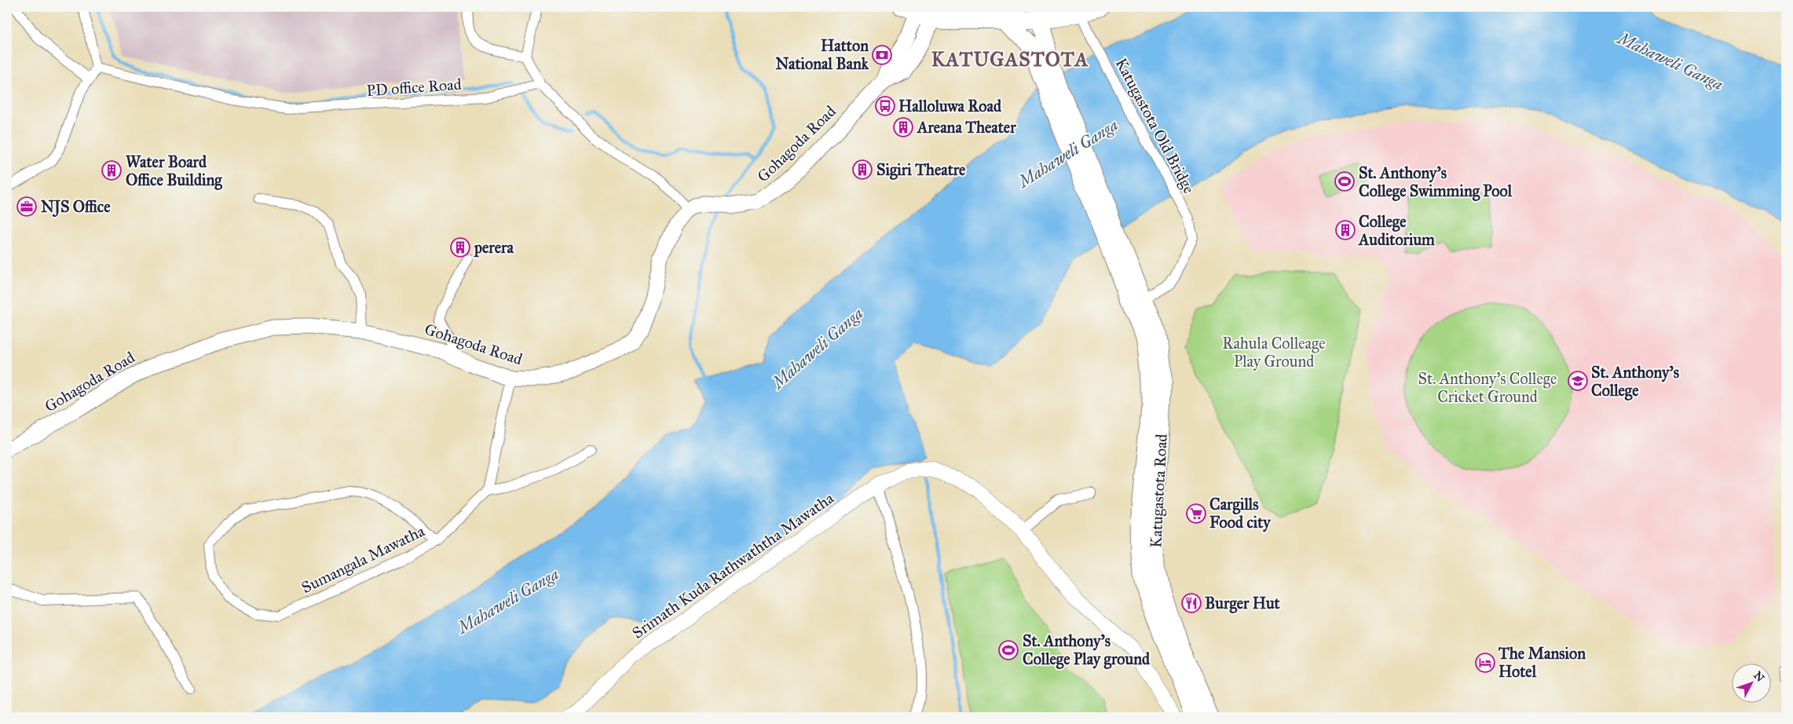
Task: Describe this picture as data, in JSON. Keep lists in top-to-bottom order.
{
  "streets": {
    "highway": ["Katugastota Road"],
    "main road": ["Gohagoda Road"],
    "street": [
      "PD office Road",
      "Katugastota Old Bridge",
      "Sumangala Mawatha",
      "Srimath Kuda Rathwaththa Mawatha"
    ]
  },
  "crossings": [
    ["Katugastota Old Bridge", "Katugastota Road"]
  ],
  "districts": ["KATUGASTOTA"],
  "water": ["Mahaweli Ganga"],
  "parks": ["Rahula Colleage Play Ground", "St. Anthony's College Cricket Ground"],
  "places": {
    "bank": ["Hatton National Bank"],
    "bus stop": ["Halloluwa Road"],
    "building": [
      "Areana Theater",
      "Sigiri Theatre",
      "Water Board Office Building",
      "College Auditorium",
      "perera"
    ],
    "sports": ["St. Anthony's College Swimming Pool", "St. Anthony's College Play ground"],
    "office": ["NJS Office"],
    "school or university": ["St. Anthony's College"],
    "supermarket": ["Cargills Food city"],
    "restaurant": ["Burger Hut"],
    "hotel": ["The Mansion Hotel"]
  },
  "north": "top right"
}
